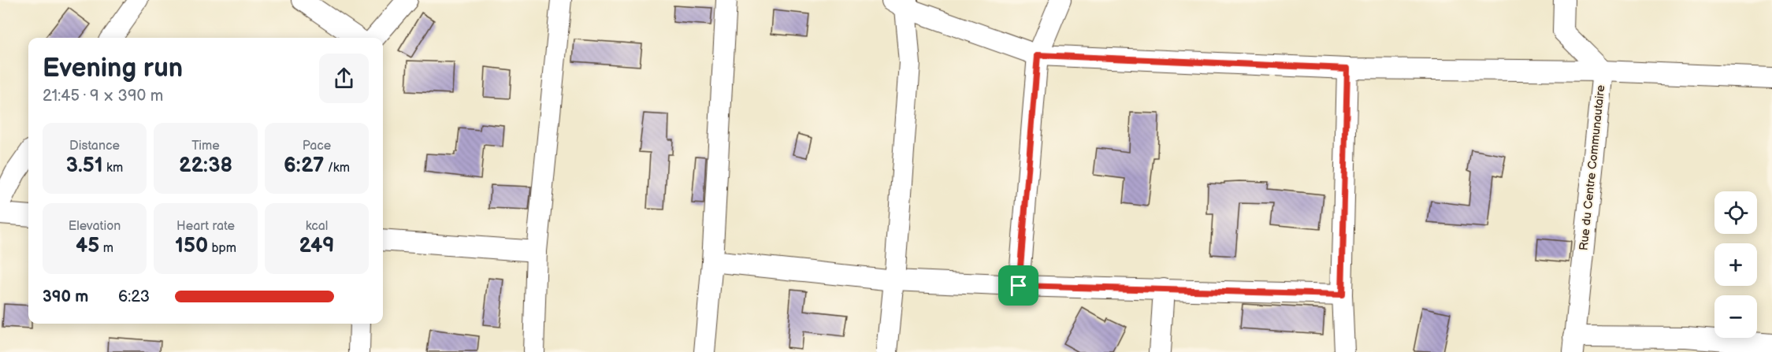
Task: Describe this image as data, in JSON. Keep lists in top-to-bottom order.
{
  "streets": {
    "street": ["Rue du Centre Communautaire"]
  },
  "page": {
    "heading": ["Evening run", "21:45 · 9 × 390 m"],
    "stats": [
      ["Distance", "3.51 km"],
      ["Time", "22:38"],
      ["Pace", "6:27 /km"],
      ["Elevation", "45 m"],
      ["Heart rate", "150 bpm"],
      ["kcal", "249"]
    ],
    "map_buttons": ["+", "−"],
    "list": [
      {
        "name": "390 m",
        "note": "6:23"
      }
    ]
  }
}
